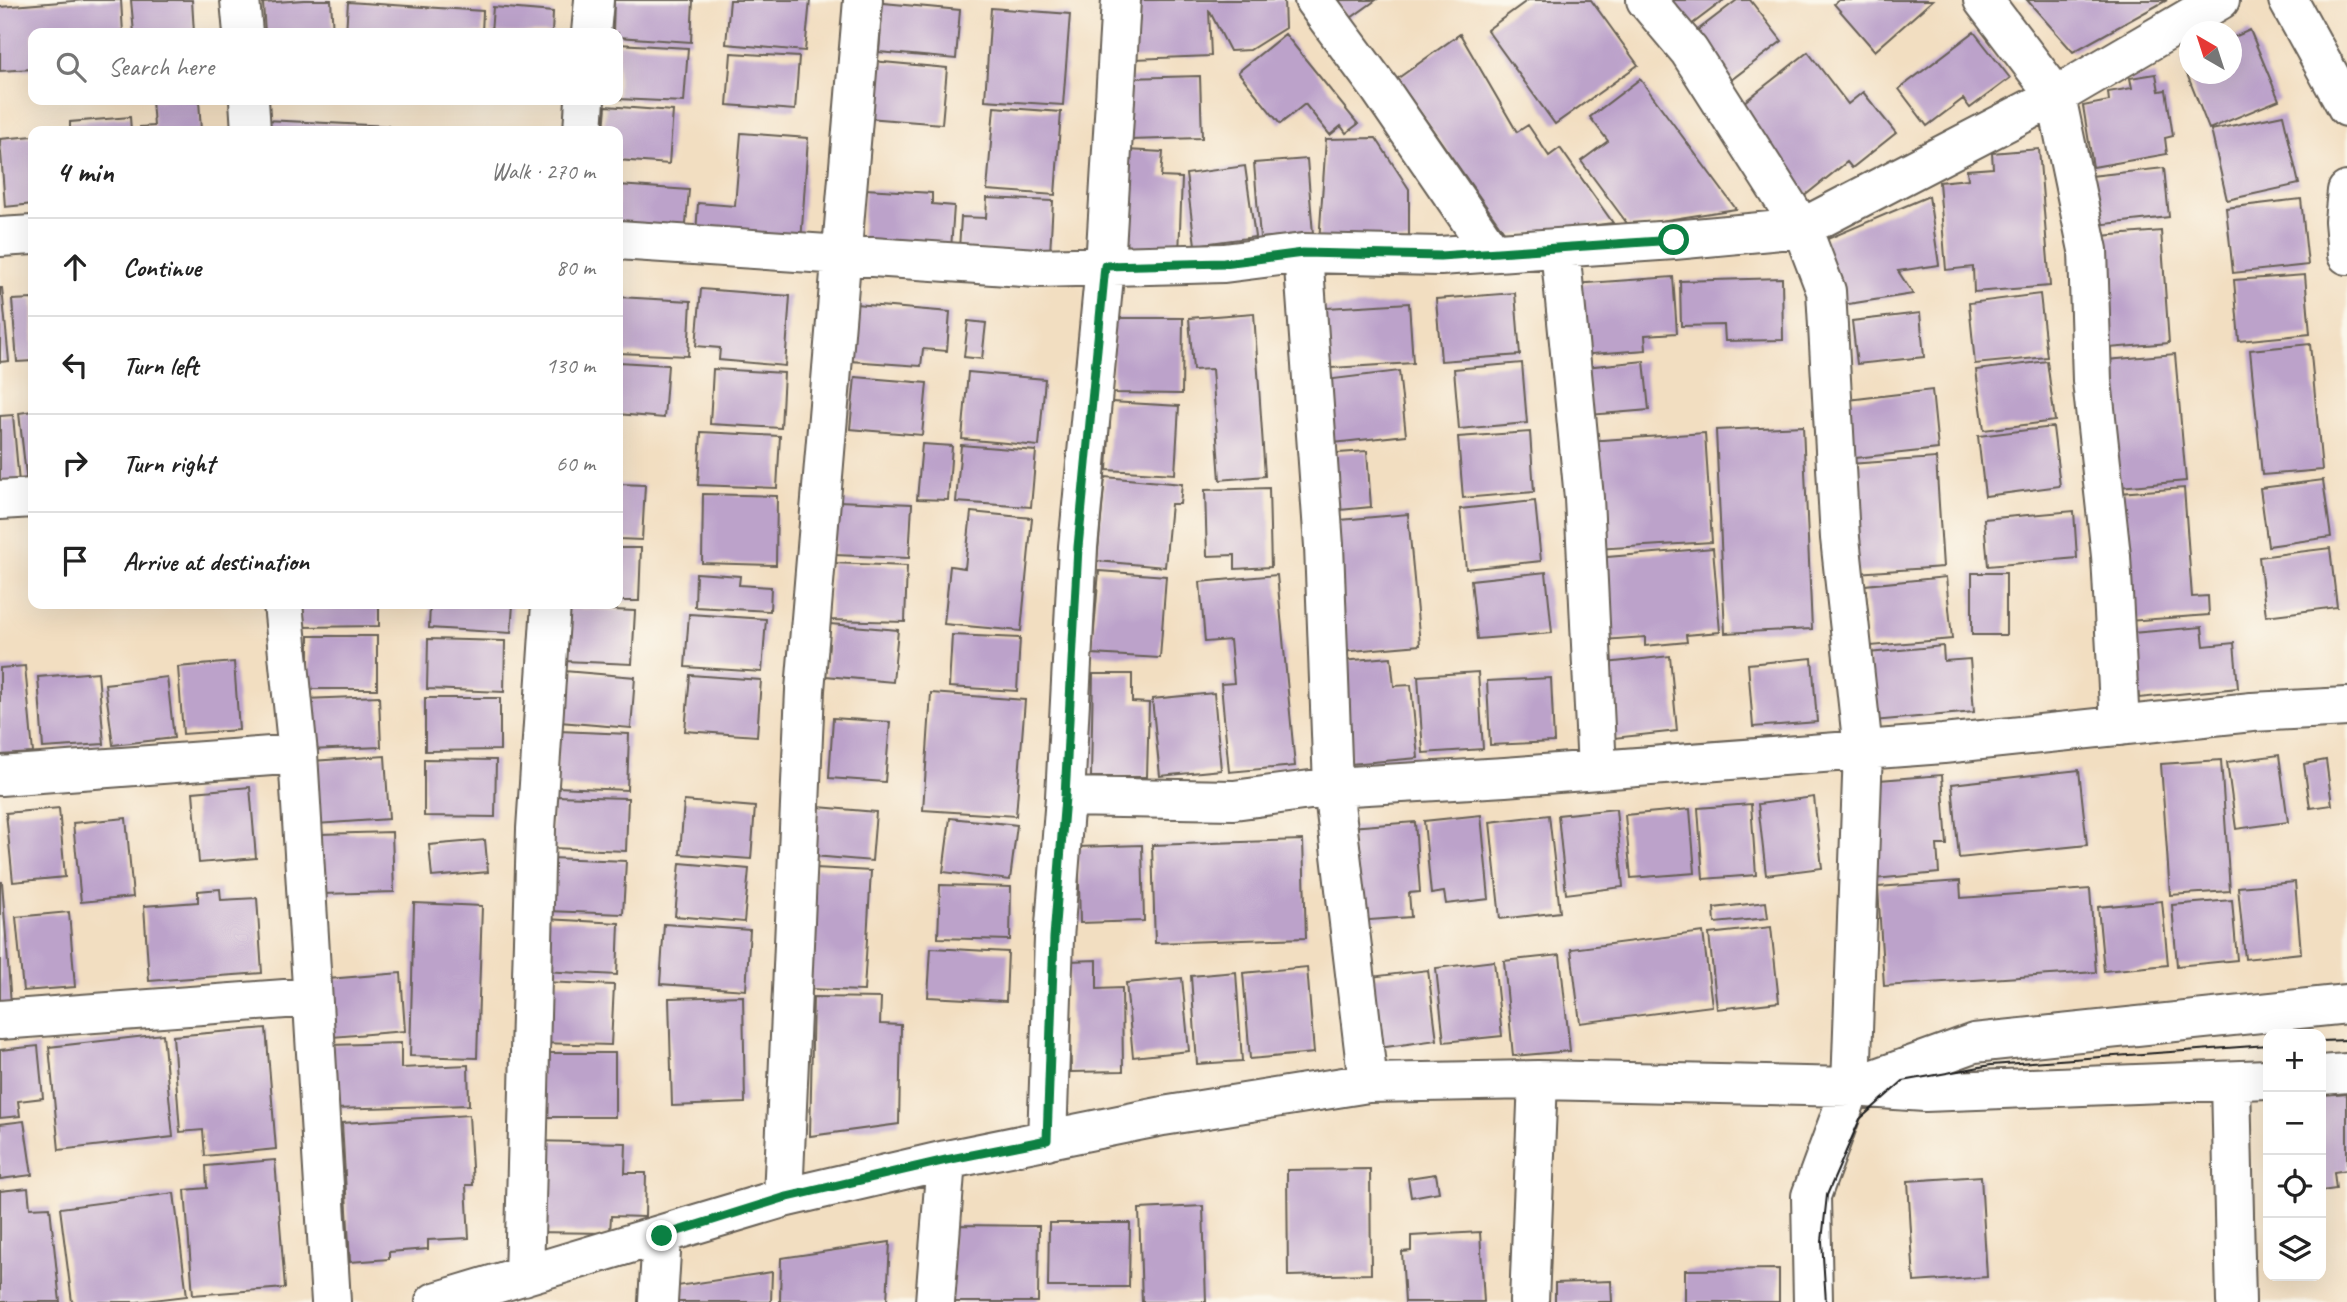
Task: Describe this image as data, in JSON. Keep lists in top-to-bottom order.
{
  "north": "top left",
  "page": {
    "search": "Search here",
    "heading": ["4 min", "Walk · 270 m"],
    "list": [
      ["Continue", "80 m"],
      ["Turn left", "130 m"],
      ["Turn right", "60 m"],
      "Arrive at destination"
    ],
    "map_buttons": ["+", "−"]
  }
}
